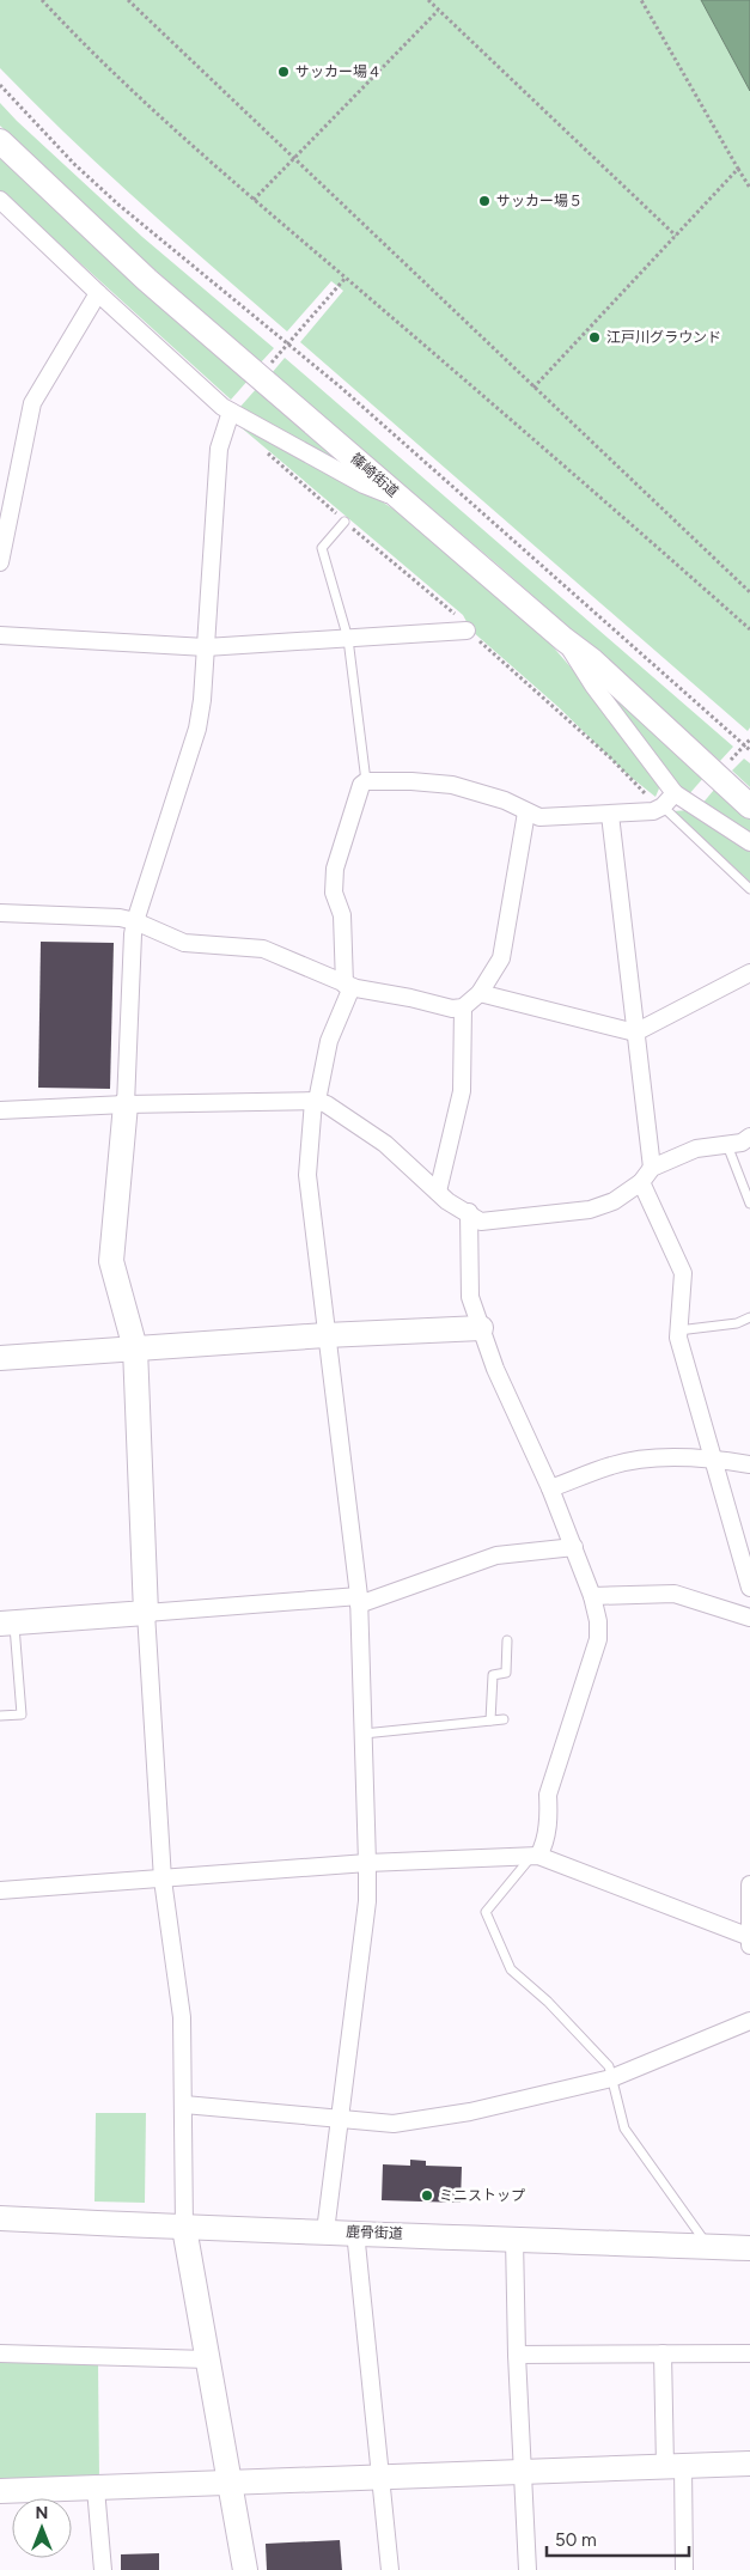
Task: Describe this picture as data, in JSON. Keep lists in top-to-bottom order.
{
  "streets": {
    "street": ["篠崎街道", "鹿骨街道"]
  },
  "places": [
    "サッカー場４",
    "サッカー場５",
    "江戸川グラウンド",
    "ミニストップ"
  ],
  "scale_bar": "50 m",
  "north": "top"
}
